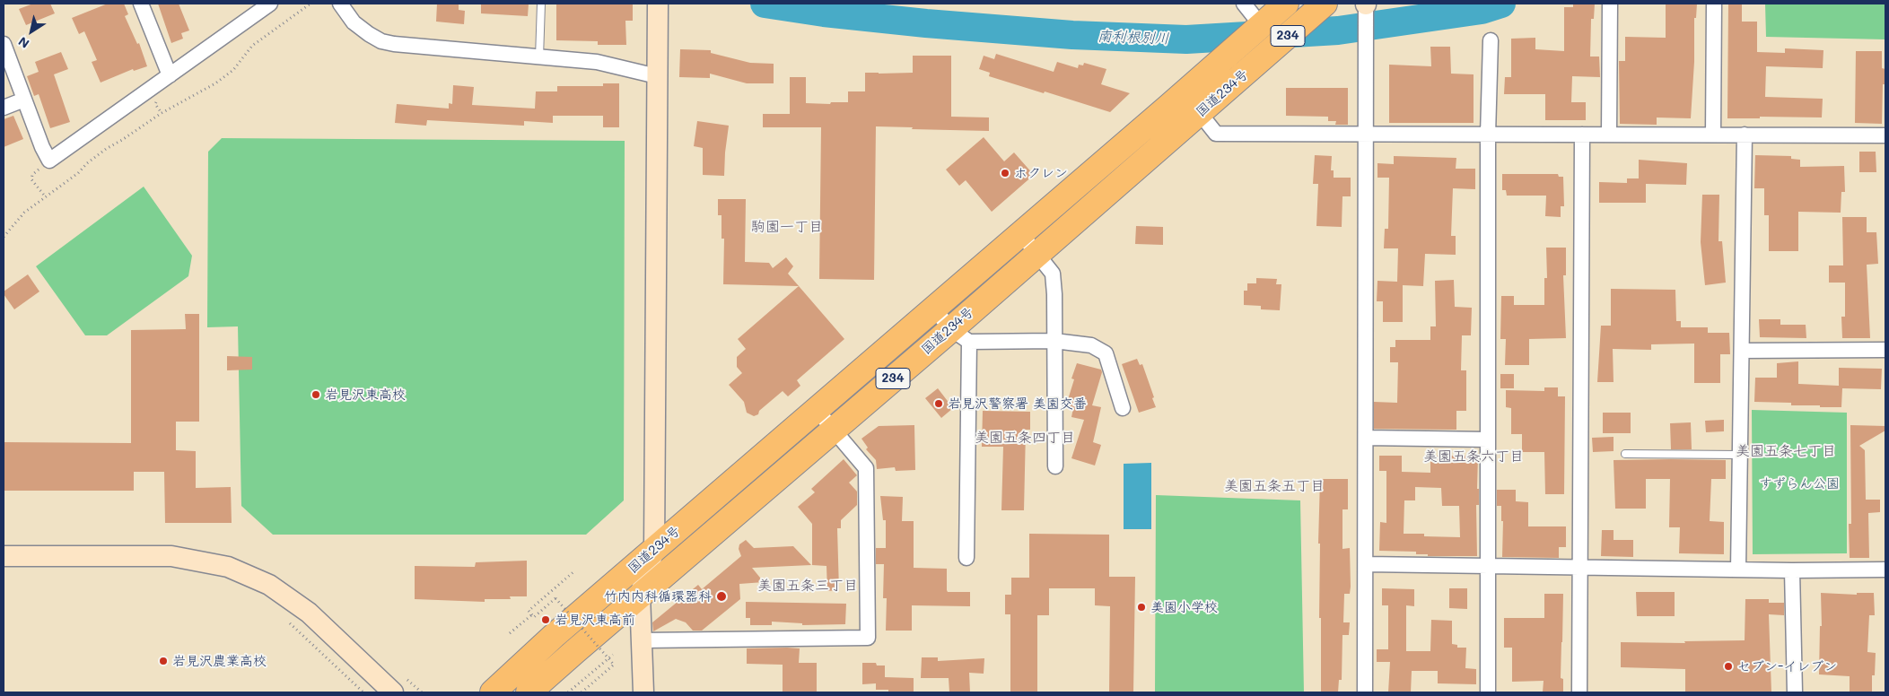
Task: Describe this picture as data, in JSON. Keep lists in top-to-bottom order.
{
  "streets": {
    "highway": ["234", "国道234号"]
  },
  "districts": [
    "駒園一丁目",
    "美園五条四丁目",
    "美園五条七丁目",
    "美園五条六丁目",
    "美園五条五丁目",
    "美園五条三丁目"
  ],
  "water": ["南利根別川"],
  "parks": ["すずらん公園"],
  "places": [
    "ホクレン",
    "岩見沢東高校",
    "岩見沢警察署 美園交番",
    "竹内内科循環器科",
    "美園小学校",
    "岩見沢東高前",
    "岩見沢農業高校",
    "セブン-イレブン"
  ],
  "north": "bottom left"
}
